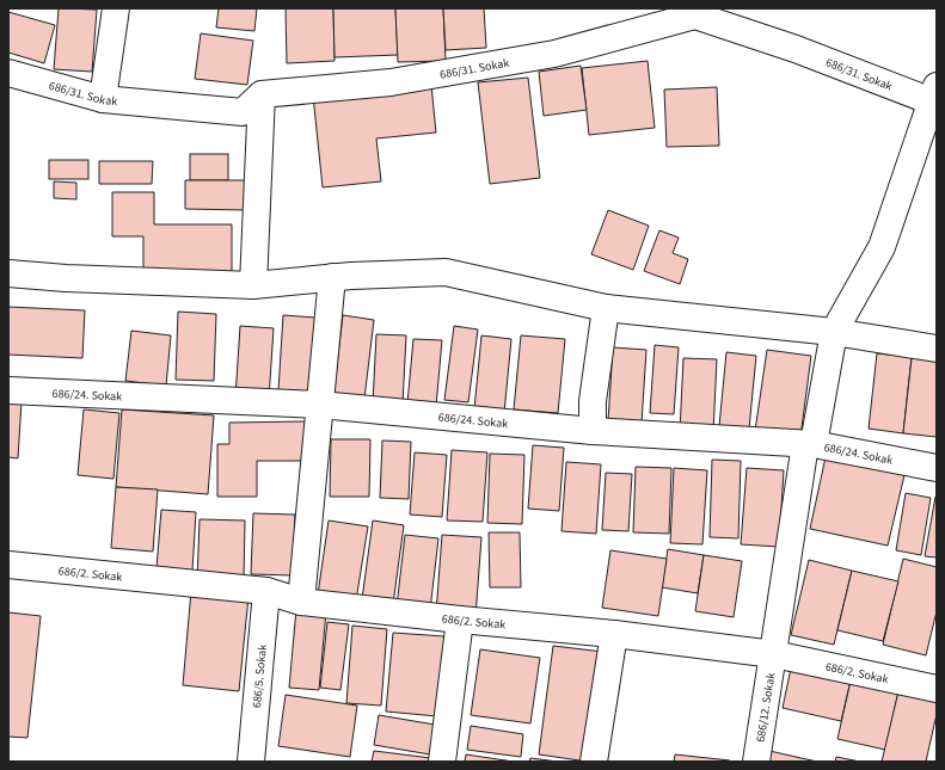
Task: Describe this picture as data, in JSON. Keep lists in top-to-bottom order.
{
  "streets": {
    "street": [
      "686/31. Sokak",
      "686/24. Sokak",
      "686/2. Sokak",
      "686/5. Sokak",
      "686/12. Sokak"
    ]
  },
  "crossings": [
    ["686/31. Sokak", "686/12. Sokak"],
    ["686/24. Sokak", "686/12. Sokak"],
    ["686/2. Sokak", "686/5. Sokak"],
    ["686/2. Sokak", "686/12. Sokak"]
  ]
}
